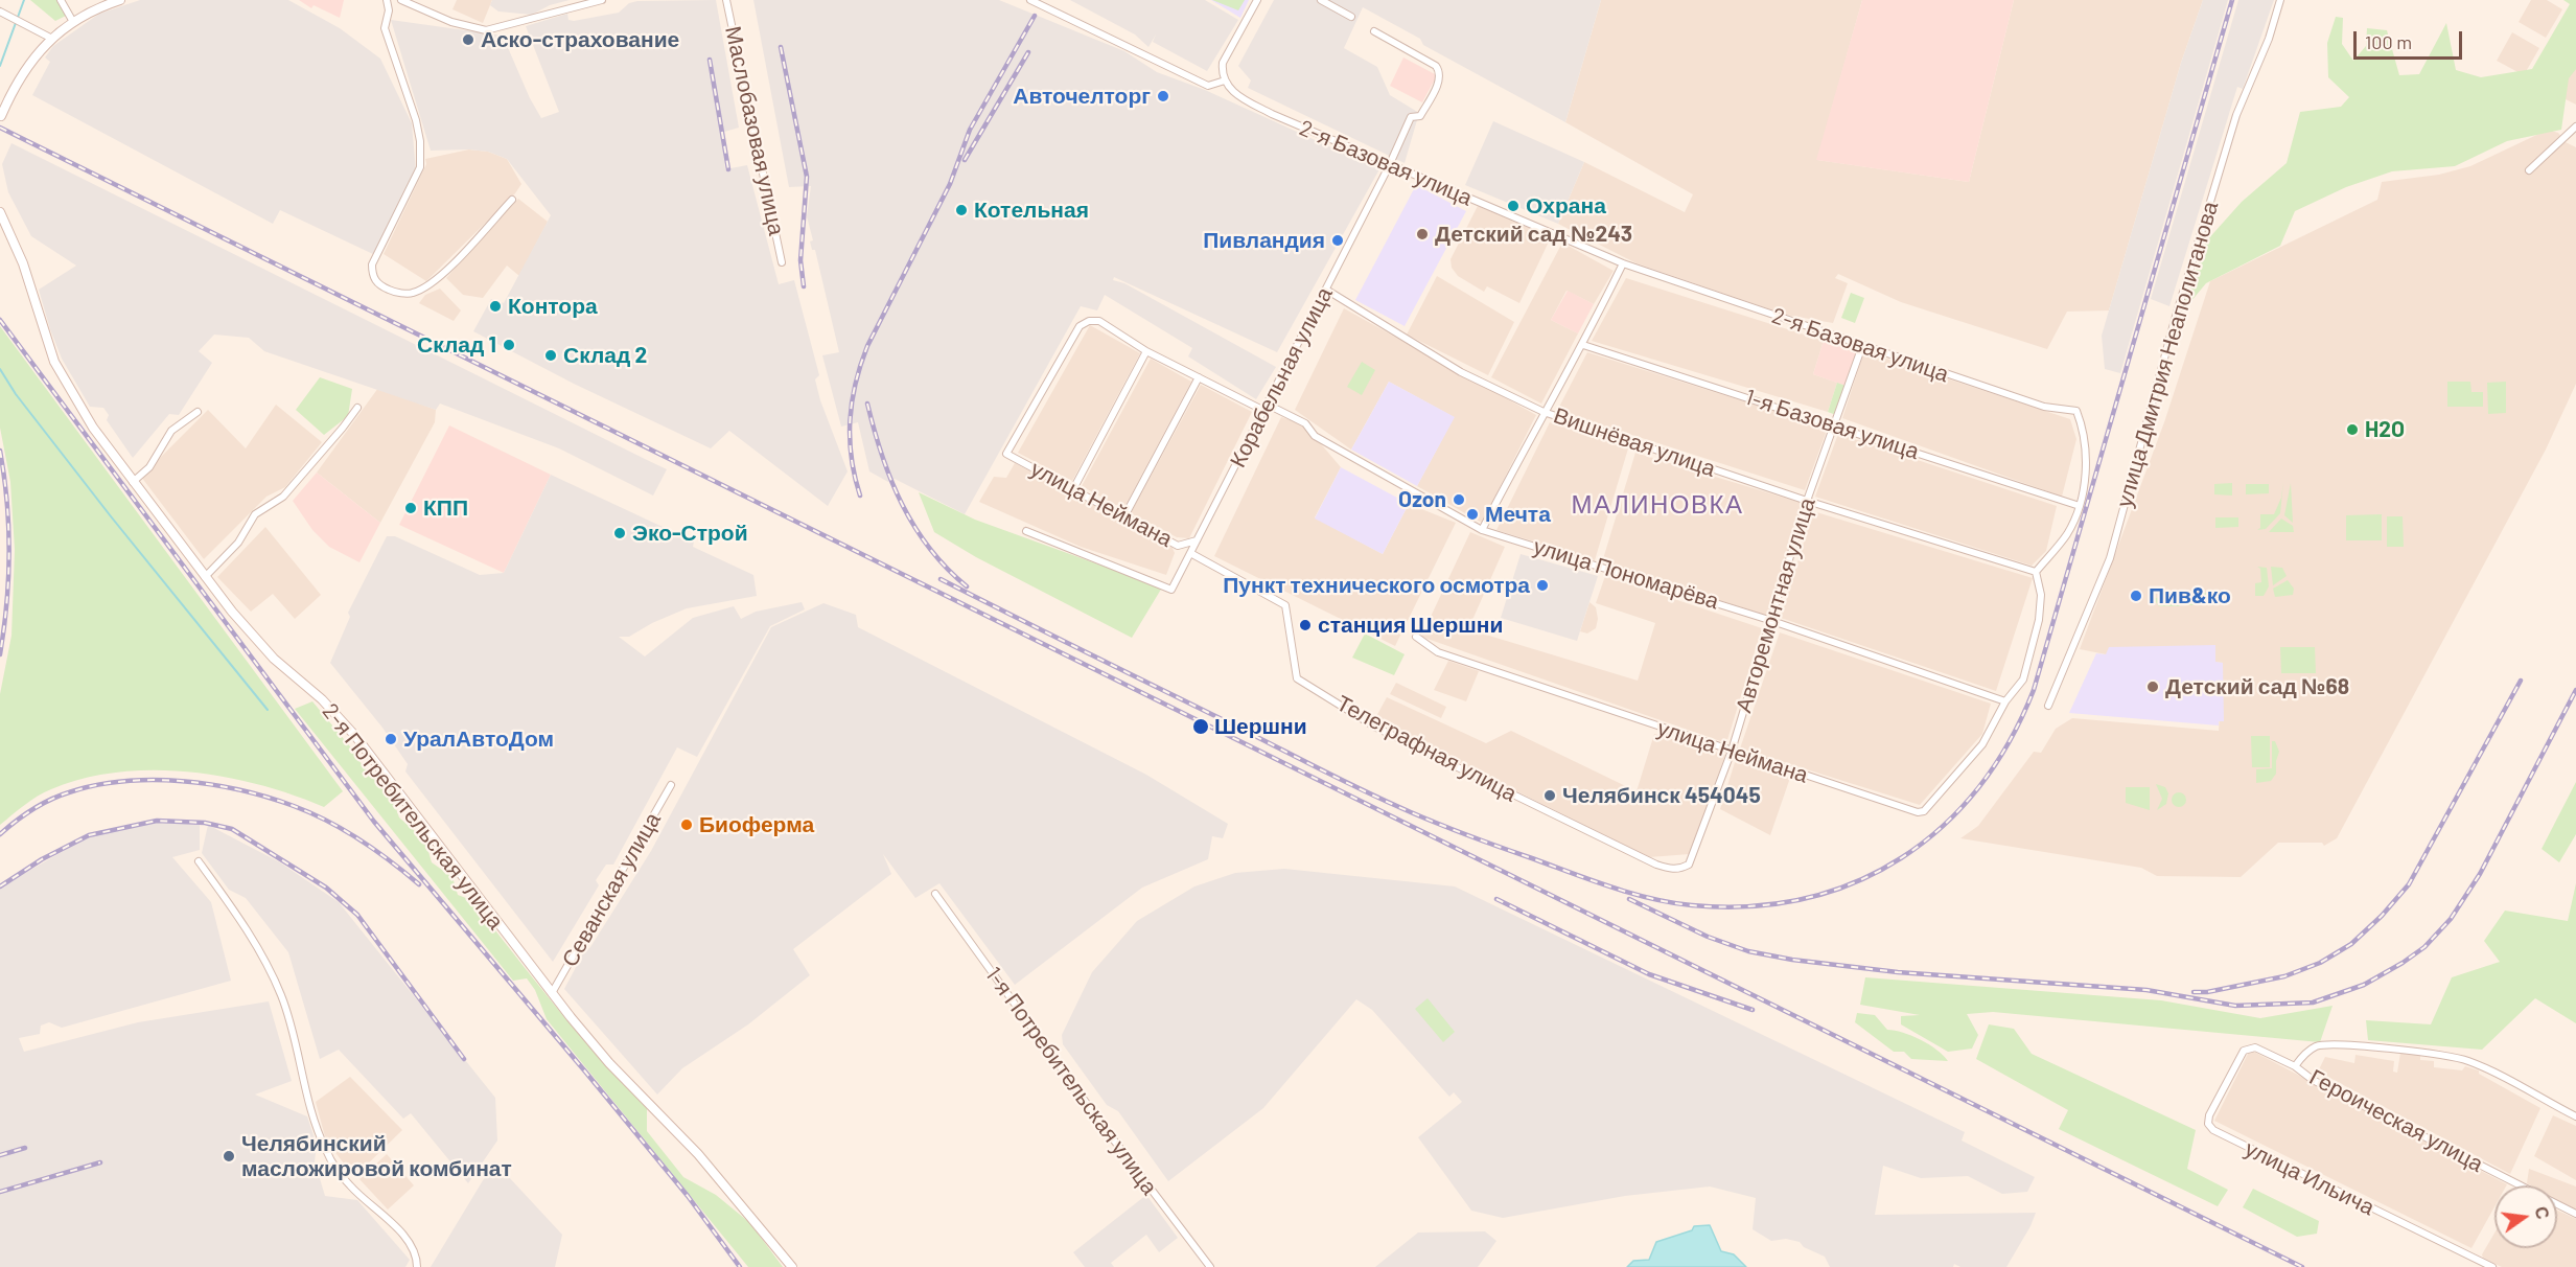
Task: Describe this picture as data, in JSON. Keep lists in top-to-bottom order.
{
  "streets": {
    "street": [
      "Маслобазовая улица",
      "2-я Базовая улица",
      "улица Дмитрия Неаполитанова",
      "Корабельная улица",
      "1-я Базовая улица",
      "Вишнёвая улица",
      "улица Неймана",
      "улица Пономарёва",
      "Авторемонтная улица",
      "Телеграфная улица",
      "2-я Потребительская улица",
      "Севанская улица",
      "1-я Потребительская улица",
      "Героическая улица",
      "улица Ильича"
    ]
  },
  "crossings": [
    ["2-я Базовая улица", "Корабельная улица"],
    ["2-я Базовая улица", "1-я Базовая улица"],
    ["2-я Базовая улица", "Авторемонтная улица"],
    ["Корабельная улица", "Вишнёвая улица"],
    ["Корабельная улица", "улица Неймана"],
    ["Корабельная улица", "улица Пономарёва"],
    ["Корабельная улица", "Телеграфная улица"],
    ["1-я Базовая улица", "Авторемонтная улица"],
    ["Вишнёвая улица", "Авторемонтная улица"],
    ["улица Неймана", "улица Пономарёва"],
    ["улица Неймана", "Авторемонтная улица"],
    ["улица Пономарёва", "Авторемонтная улица"],
    ["Авторемонтная улица", "Телеграфная улица"],
    ["2-я Потребительская улица", "Севанская улица"],
    ["Героическая улица", "улица Ильича"]
  ],
  "districts": ["МАЛИНОВКА"],
  "places": [
    "Аско-страхование",
    "Авточелторг",
    "Охрана",
    "Котельная",
    "Детский сад №243",
    "Пивландия",
    "Контора",
    "Склад 1",
    "Склад 2",
    "H2O",
    "Ozon",
    "КПП",
    "Мечта",
    "Эко-Строй",
    "Пункт технического осмотра",
    "Пив&ко",
    "станция Шершни",
    "Детский сад №68",
    "Шершни",
    "УралАвтоДом",
    "Челябинск 454045",
    "Биоферма",
    "Челябинский масложировой комбинат"
  ],
  "scale_bar": "100 m",
  "north": "right"
}
